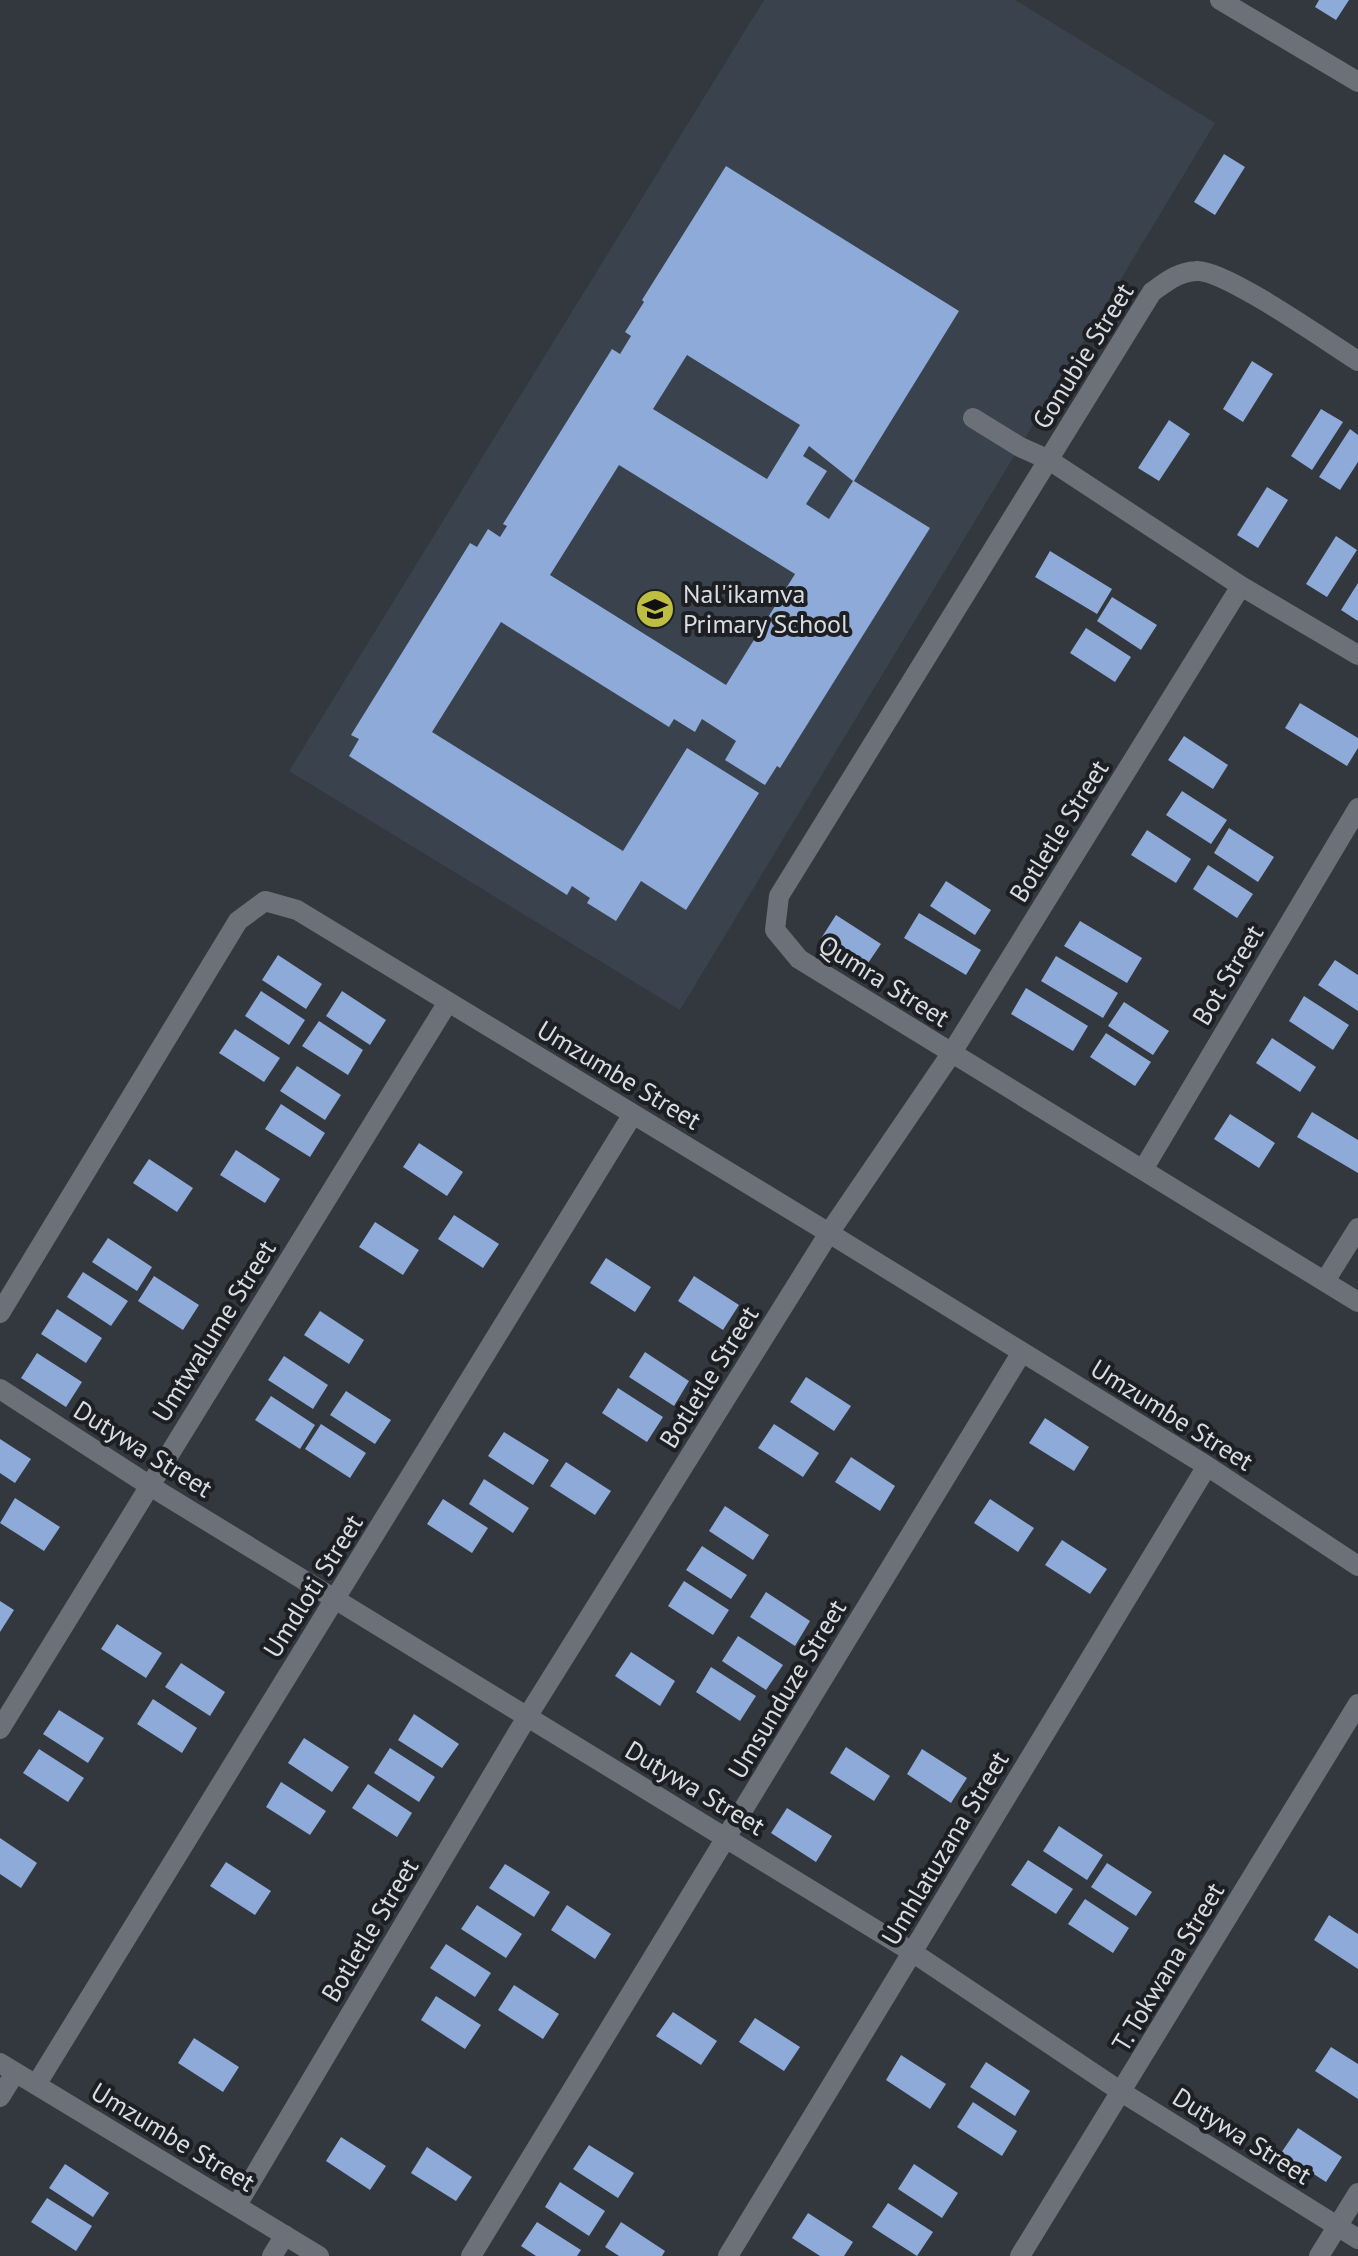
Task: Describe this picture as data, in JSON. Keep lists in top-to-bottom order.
{
  "streets": {
    "street": [
      "Gonubie Street",
      "Botletle Street",
      "Bot Street",
      "Qumra Street",
      "Umzumbe Street",
      "Umtwalume Street",
      "Dutywa Street",
      "Umdloti Street",
      "Umsunduze Street",
      "Umhlatuzana Street",
      "T. Tokwana Street"
    ]
  },
  "crossings": [
    ["Gonubie Street", "Botletle Street"],
    ["Gonubie Street", "Qumra Street"],
    ["Botletle Street", "Qumra Street"],
    ["Botletle Street", "Umzumbe Street"],
    ["Botletle Street", "Dutywa Street"],
    ["Bot Street", "Qumra Street"],
    ["Umzumbe Street", "Umtwalume Street"],
    ["Umzumbe Street", "Umdloti Street"],
    ["Umzumbe Street", "Umsunduze Street"],
    ["Umzumbe Street", "Umhlatuzana Street"],
    ["Umtwalume Street", "Dutywa Street"],
    ["Dutywa Street", "Umdloti Street"],
    ["Dutywa Street", "Umsunduze Street"],
    ["Dutywa Street", "Umhlatuzana Street"],
    ["Dutywa Street", "T. Tokwana Street"]
  ],
  "places": {
    "school or university": ["Nal'ikamva Primary School"]
  }
}
